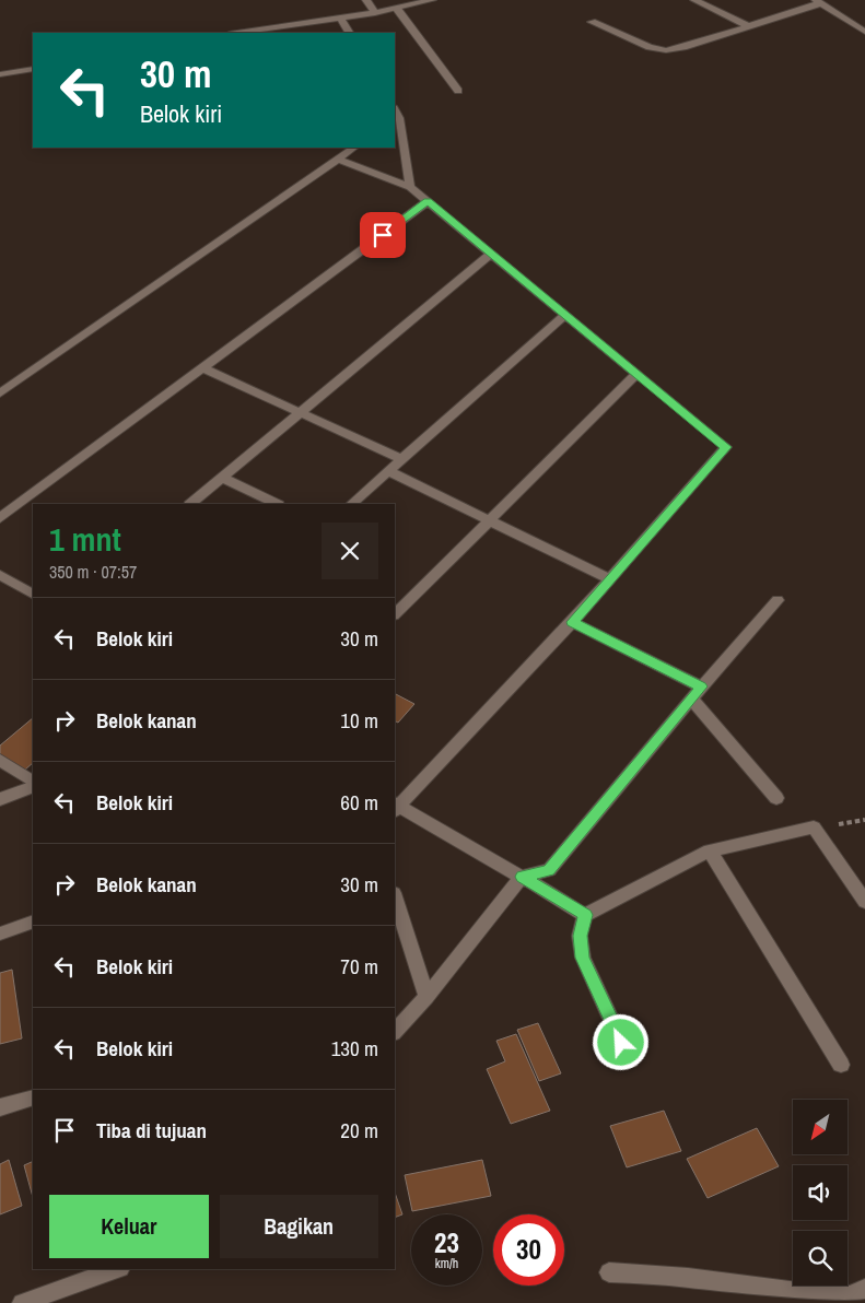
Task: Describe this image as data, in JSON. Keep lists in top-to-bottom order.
{
  "north": "bottom left",
  "page": {
    "turn": ["30 m", "Belok kiri"],
    "heading": ["1 mnt", "350 m · 07:57"],
    "list": [
      {
        "name": "Belok kiri",
        "value": "30 m"
      },
      {
        "name": "Belok kanan",
        "value": "10 m"
      },
      {
        "name": "Belok kiri",
        "value": "60 m"
      },
      {
        "name": "Belok kanan",
        "value": "30 m"
      },
      {
        "name": "Belok kiri",
        "value": "70 m"
      },
      {
        "name": "Belok kiri",
        "value": "130 m"
      },
      {
        "name": "Tiba di tujuan",
        "value": "20 m"
      }
    ],
    "buttons": ["Keluar", "Bagikan"],
    "speed": "23 km/h",
    "limit": "30"
  }
}
